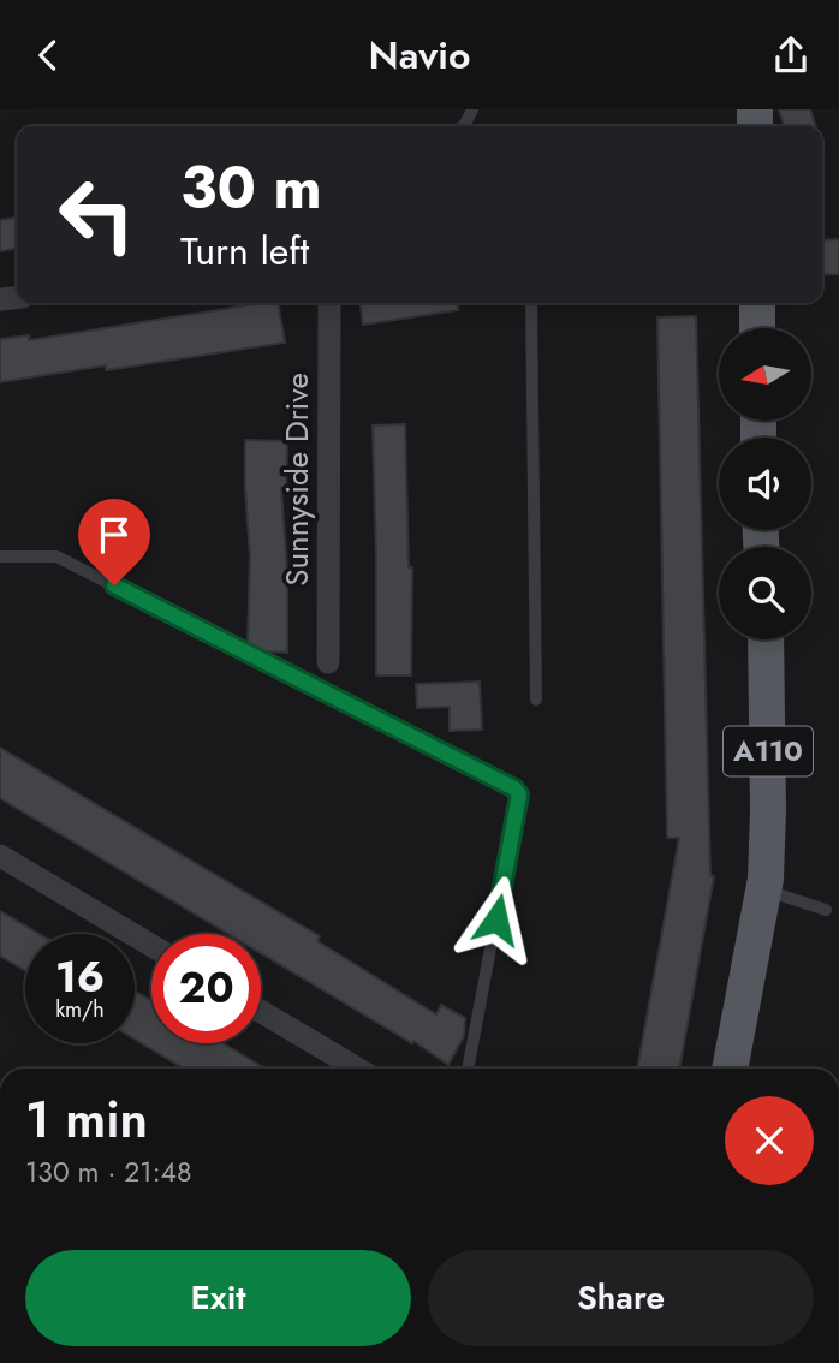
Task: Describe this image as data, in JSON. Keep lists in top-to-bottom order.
{
  "streets": {
    "main road": ["A110"],
    "street": ["Sunnyside Drive"]
  },
  "north": "left",
  "page": {
    "header": "Navio",
    "turn": ["30 m", "Turn left"],
    "speed": "16 km/h",
    "limit": "20",
    "heading": ["1 min", "130 m · 21:48"],
    "buttons": ["Exit", "Share"]
  }
}
